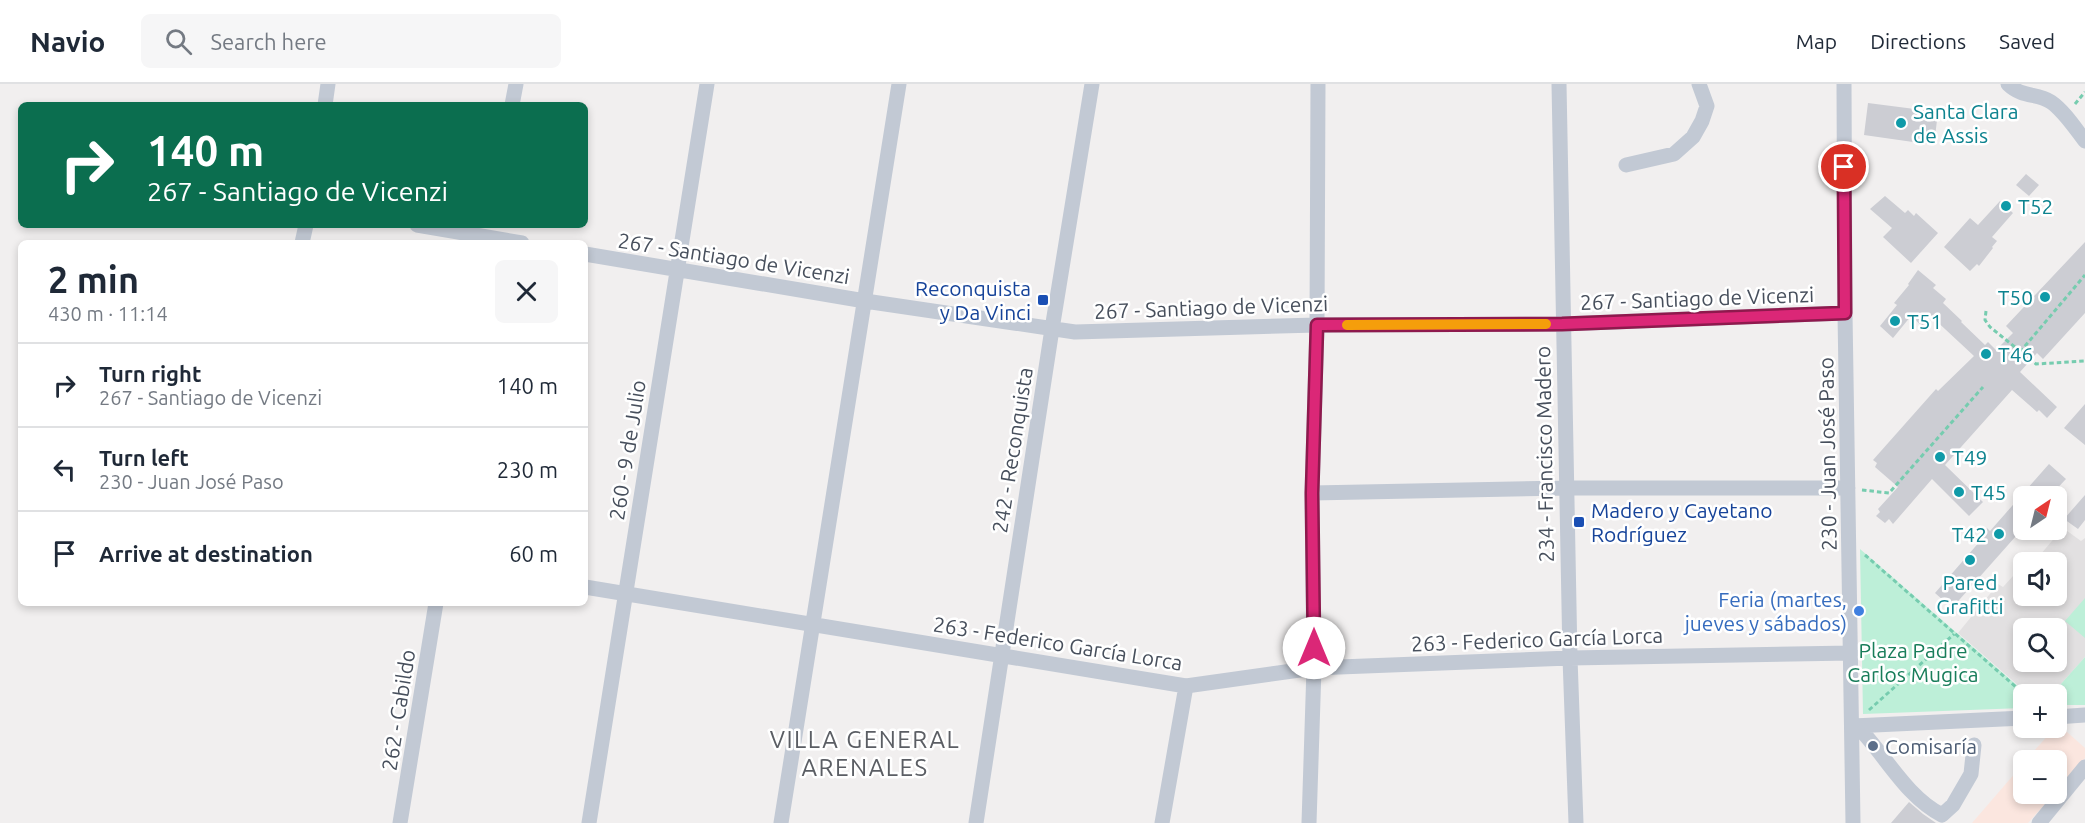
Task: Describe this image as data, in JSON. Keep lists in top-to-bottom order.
{
  "streets": {
    "street": [
      "267 - Santiago de Vicenzi",
      "260 - 9 de Julio",
      "242 - Reconquista",
      "234 - Francisco Madero",
      "230 - Juan José Paso",
      "263 - Federico García Lorca",
      "262 - Cabildo"
    ]
  },
  "crossings": [
    ["267 - Santiago de Vicenzi", "260 - 9 de Julio"],
    ["267 - Santiago de Vicenzi", "242 - Reconquista"],
    ["267 - Santiago de Vicenzi", "234 - Francisco Madero"],
    ["267 - Santiago de Vicenzi", "230 - Juan José Paso"],
    ["260 - 9 de Julio", "263 - Federico García Lorca"],
    ["242 - Reconquista", "263 - Federico García Lorca"],
    ["234 - Francisco Madero", "263 - Federico García Lorca"],
    ["230 - Juan José Paso", "263 - Federico García Lorca"]
  ],
  "districts": ["VILLA GENERAL ARENALES"],
  "parks": ["Plaza Padre Carlos Mugica"],
  "places": {
    "other": [
      "Santa Clara de Assis",
      "T52",
      "T50",
      "T51",
      "T46",
      "T49",
      "T45",
      "T42",
      "Pared Grafitti",
      "Feria (martes, jueves y sábados)",
      "Comisaría"
    ],
    "transit": ["Reconquista y Da Vinci", "Madero y Cayetano Rodríguez"]
  },
  "north": "top right",
  "page": {
    "header": "Navio",
    "search": "Search here",
    "nav": ["Map", "Directions", "Saved"],
    "turn": ["140 m", "267 - Santiago de Vicenzi"],
    "heading": ["2 min", "430 m · 11:14"],
    "list": [
      {
        "name": "Turn right",
        "note": "267 - Santiago de Vicenzi",
        "value": "140 m"
      },
      {
        "name": "Turn left",
        "note": "230 - Juan José Paso",
        "value": "230 m"
      },
      {
        "name": "Arrive at destination",
        "value": "60 m"
      }
    ],
    "map_buttons": ["+", "−"]
  }
}
